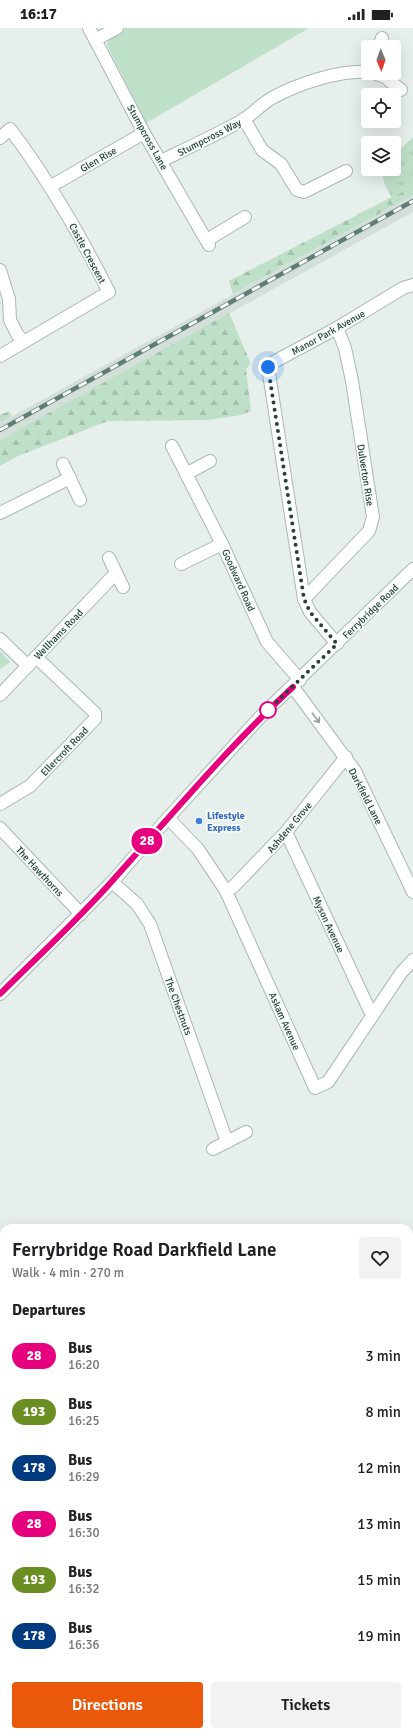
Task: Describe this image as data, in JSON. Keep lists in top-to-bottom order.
{
  "streets": {
    "street": [
      "Stumpcross Lane",
      "Stumpcross Way",
      "Glen Rise",
      "Castle Crescent",
      "Manor Park Avenue",
      "Dulverton Rise",
      "Goodward Road",
      "Ferrybridge Road",
      "Wellhams Road",
      "Ellercroft Road",
      "Darkfield Lane",
      "Ashdene Grove",
      "The Hawthorns",
      "Myson Avenue",
      "The Chestnuts",
      "Askam Avenue"
    ]
  },
  "crossings": [
    ["Stumpcross Lane", "Stumpcross Way"],
    ["Stumpcross Lane", "Glen Rise"],
    ["Glen Rise", "Castle Crescent"],
    ["Manor Park Avenue", "Dulverton Rise"],
    ["Manor Park Avenue", "Ferrybridge Road"],
    ["Goodward Road", "Ferrybridge Road"],
    ["Goodward Road", "Darkfield Lane"],
    ["Ferrybridge Road", "Darkfield Lane"],
    ["Ferrybridge Road", "The Hawthorns"],
    ["Ferrybridge Road", "The Chestnuts"],
    ["Ferrybridge Road", "Askam Avenue"],
    ["Wellhams Road", "Ellercroft Road"],
    ["Darkfield Lane", "Ashdene Grove"],
    ["Ashdene Grove", "Myson Avenue"],
    ["Ashdene Grove", "Askam Avenue"],
    ["Myson Avenue", "Askam Avenue"]
  ],
  "one_way": ["Darkfield Lane"],
  "places": ["Lifestyle Express"],
  "lines": ["bus line 28"],
  "north": "bottom",
  "page": {
    "status": "16:17",
    "on_map": "28",
    "heading": [
      ["Ferrybridge Road Darkfield Lane", "Walk · 4 min · 270 m"],
      "Departures"
    ],
    "list": [
      {
        "mark": "28",
        "name": "Bus",
        "note": "16:20",
        "value": "3 min"
      },
      {
        "mark": "193",
        "name": "Bus",
        "note": "16:25",
        "value": "8 min"
      },
      {
        "mark": "178",
        "name": "Bus",
        "note": "16:29",
        "value": "12 min"
      },
      {
        "mark": "28",
        "name": "Bus",
        "note": "16:30",
        "value": "13 min"
      },
      {
        "mark": "193",
        "name": "Bus",
        "note": "16:32",
        "value": "15 min"
      },
      {
        "mark": "178",
        "name": "Bus",
        "note": "16:36",
        "value": "19 min"
      }
    ],
    "buttons": ["Directions", "Tickets"]
  }
}
